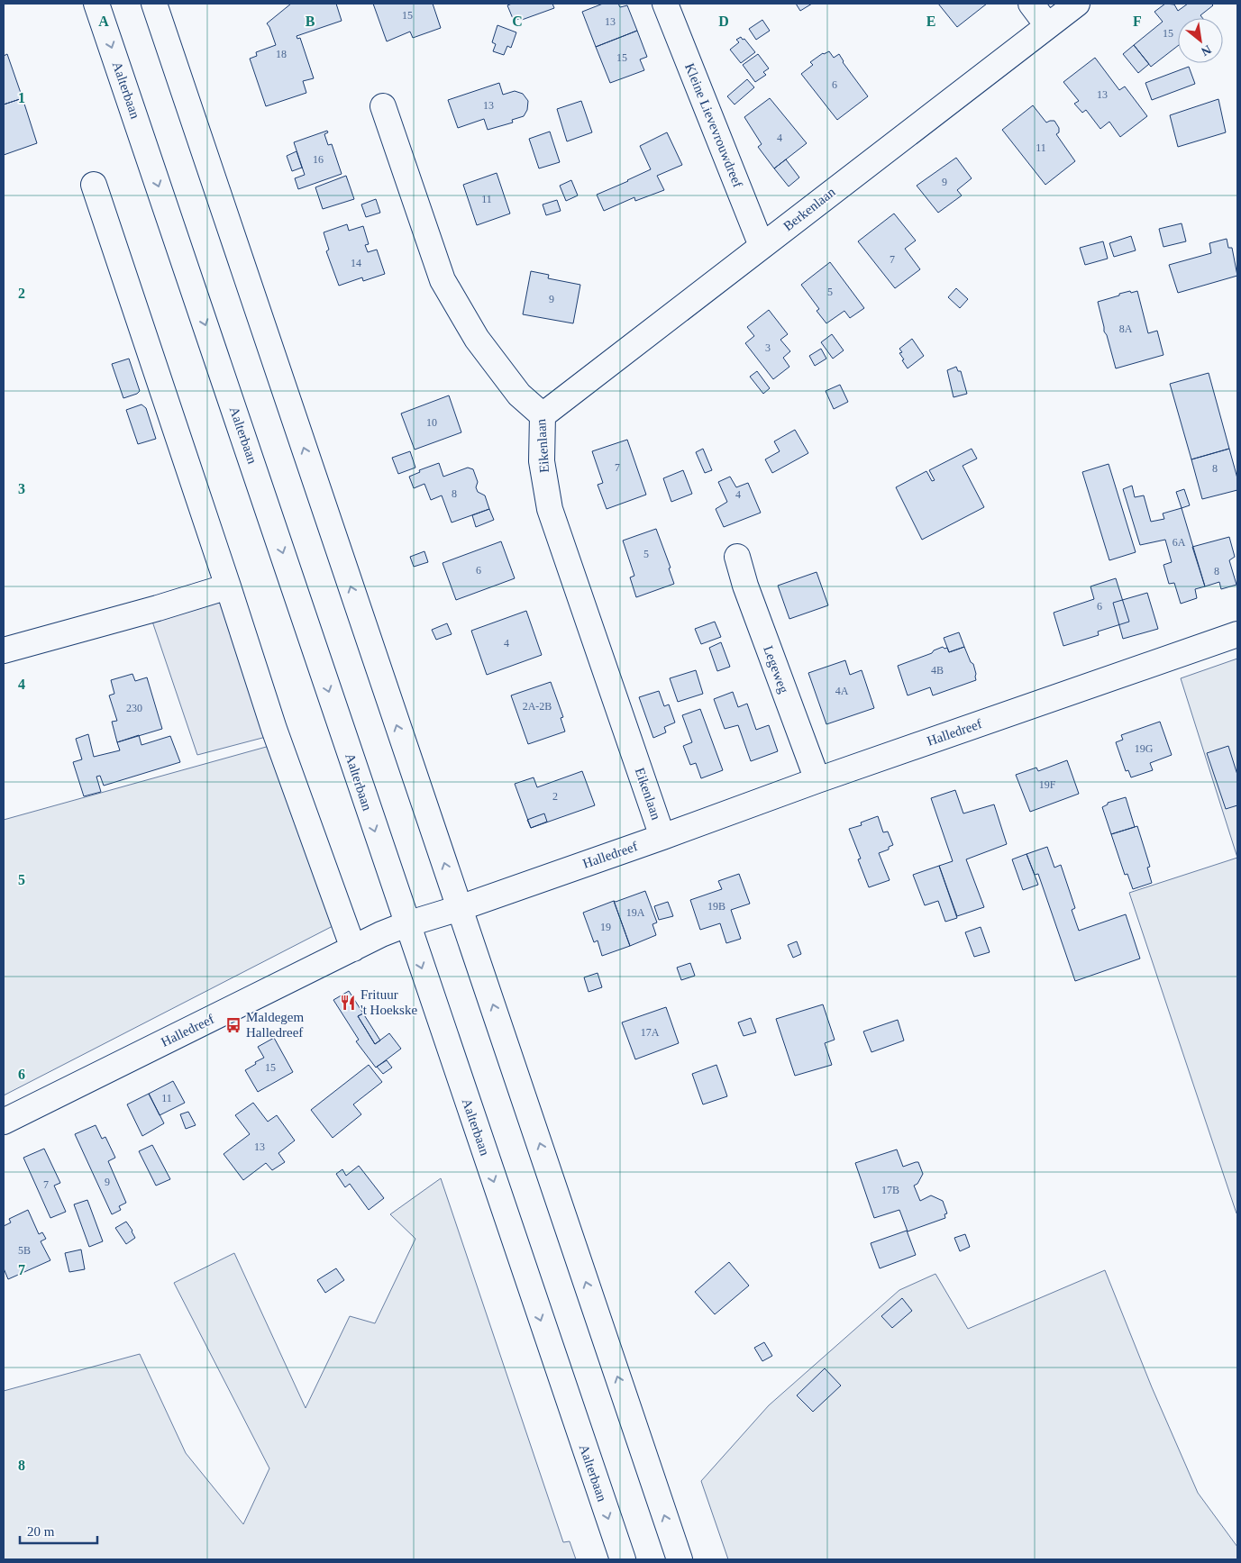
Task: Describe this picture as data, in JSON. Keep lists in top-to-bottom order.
{
  "streets": {
    "main road": [
      "Aalterbaan",
      "Kleine Lievevrouwdreef",
      "Berkenlaan",
      "Eikenlaan",
      "Legeweg",
      "Halledreef"
    ]
  },
  "crossings": [
    ["Aalterbaan", "Halledreef"],
    ["Kleine Lievevrouwdreef", "Berkenlaan"],
    ["Berkenlaan", "Eikenlaan"],
    ["Eikenlaan", "Halledreef"],
    ["Legeweg", "Halledreef"]
  ],
  "places": {
    "restaurant": ["Frituur 't Hoekske"],
    "bus stop": ["Maldegem Halledreef"]
  },
  "house_numbers": [
    "15",
    "13",
    "15",
    "18",
    "15",
    "6",
    "13",
    "13",
    "4",
    "11",
    "16",
    "9",
    "11",
    "7",
    "14",
    "5",
    "9",
    "8A",
    "3",
    "10",
    "7",
    "8",
    "8",
    "4",
    "6A",
    "5",
    "6",
    "8",
    "6",
    "4",
    "4B",
    "4A",
    "2A-2B",
    "230",
    "19G",
    "19F",
    "2",
    "19B",
    "19A",
    "19",
    "17A",
    "15",
    "11",
    "13",
    "9",
    "7",
    "17B",
    "5B"
  ],
  "scale_bar": "20 m",
  "north": "bottom right",
  "grid": {
    "columns": [
      "A",
      "B",
      "C",
      "D",
      "E",
      "F"
    ],
    "rows": [
      "1",
      "2",
      "3",
      "4",
      "5",
      "6",
      "7",
      "8"
    ]
  }
}
